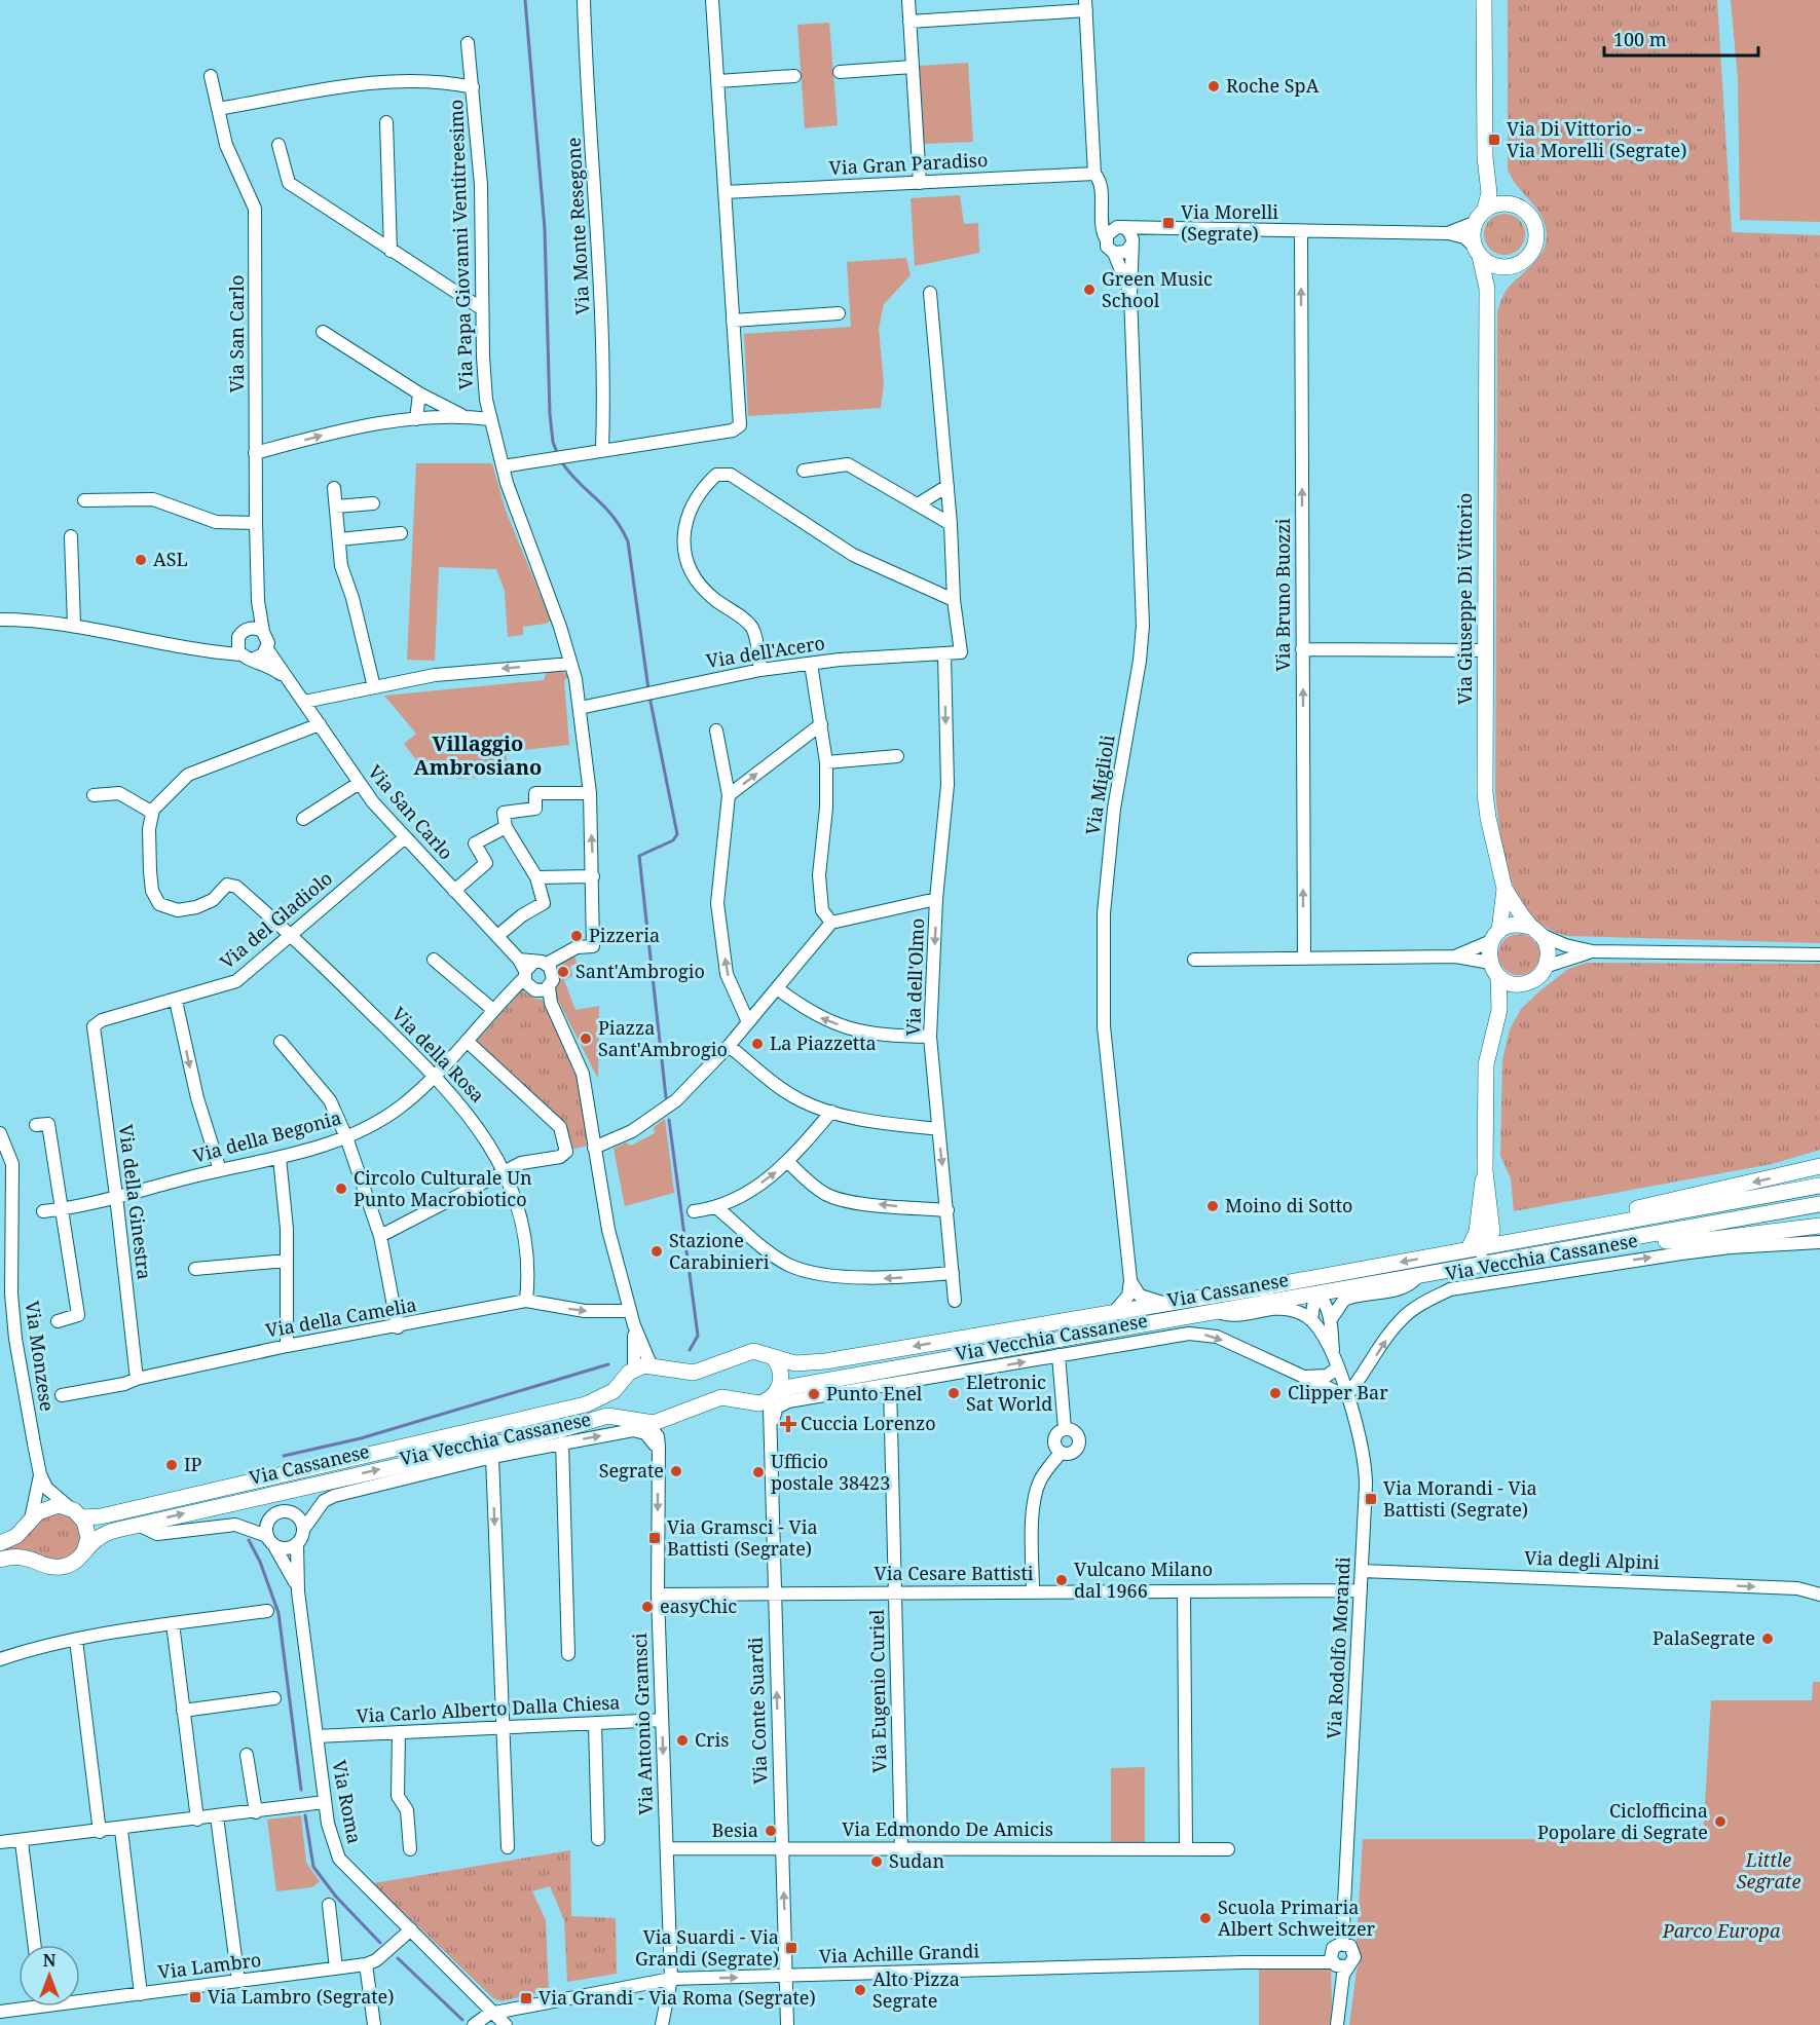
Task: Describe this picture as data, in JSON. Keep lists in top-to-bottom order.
{
  "streets": {
    "main road": ["Via Giuseppe Di Vittorio", "Via Cassanese"],
    "street": [
      "Via Gran Paradiso",
      "Via Monte Resegone",
      "Via Papa Giovanni Ventitreesimo",
      "Via San Carlo",
      "Via Bruno Buozzi",
      "Via dell'Acero",
      "Via Miglioli",
      "Via del Gladiolo",
      "Via dell'Olmo",
      "Via della Rosa",
      "Via della Begonia",
      "Via della Ginestra",
      "Via Vecchia Cassanese",
      "Via della Camelia",
      "Via Monzese",
      "Via degli Alpini",
      "Via Cesare Battisti",
      "Via Rodolfo Morandi",
      "Via Eugenio Curiel",
      "Via Carlo Alberto Dalla Chiesa",
      "Via Conte Suardi",
      "Via Antonio Gramsci",
      "Via Roma",
      "Via Edmondo De Amicis",
      "Via Achille Grandi",
      "Via Lambro"
    ]
  },
  "crossings": [
    ["Via Papa Giovanni Ventitreesimo", "Via San Carlo"],
    ["Via Papa Giovanni Ventitreesimo", "Via dell'Acero"],
    ["Via Papa Giovanni Ventitreesimo", "Via della Begonia"],
    ["Via San Carlo", "Via del Gladiolo"],
    ["Via San Carlo", "Via della Begonia"],
    ["Via Giuseppe Di Vittorio", "Via Cassanese"],
    ["Via dell'Acero", "Via dell'Olmo"],
    ["Via del Gladiolo", "Via della Rosa"],
    ["Via del Gladiolo", "Via della Ginestra"],
    ["Via della Rosa", "Via della Begonia"],
    ["Via della Rosa", "Via della Camelia"],
    ["Via della Begonia", "Via della Ginestra"],
    ["Via della Ginestra", "Via della Camelia"],
    ["Via Vecchia Cassanese", "Via Rodolfo Morandi"],
    ["Via Vecchia Cassanese", "Via Eugenio Curiel"],
    ["Via Vecchia Cassanese", "Via Conte Suardi"],
    ["Via Vecchia Cassanese", "Via Antonio Gramsci"],
    ["Via Vecchia Cassanese", "Via Roma"],
    ["Via Cassanese", "Via Rodolfo Morandi"],
    ["Via Cassanese", "Via Conte Suardi"],
    ["Via Cassanese", "Via Antonio Gramsci"],
    ["Via degli Alpini", "Via Rodolfo Morandi"],
    ["Via Cesare Battisti", "Via Rodolfo Morandi"],
    ["Via Cesare Battisti", "Via Eugenio Curiel"],
    ["Via Cesare Battisti", "Via Conte Suardi"],
    ["Via Cesare Battisti", "Via Antonio Gramsci"],
    ["Via Rodolfo Morandi", "Via Achille Grandi"],
    ["Via Eugenio Curiel", "Via Edmondo De Amicis"],
    ["Via Carlo Alberto Dalla Chiesa", "Via Antonio Gramsci"],
    ["Via Carlo Alberto Dalla Chiesa", "Via Roma"],
    ["Via Conte Suardi", "Via Edmondo De Amicis"],
    ["Via Conte Suardi", "Via Achille Grandi"],
    ["Via Antonio Gramsci", "Via Edmondo De Amicis"],
    ["Via Antonio Gramsci", "Via Achille Grandi"],
    ["Via Roma", "Via Achille Grandi"],
    ["Via Roma", "Via Lambro"]
  ],
  "one_way": [
    "Via Bruno Buozzi",
    "Via dell'Olmo",
    "Via Vecchia Cassanese",
    "Via degli Alpini",
    "Via Conte Suardi"
  ],
  "districts": ["Villaggio Ambrosiano"],
  "parks": ["Little Segrate", "Parco Europa"],
  "places": {
    "other": [
      "Roche SpA",
      "Green Music School",
      "ASL",
      "Pizzeria",
      "Sant'Ambrogio",
      "Piazza Sant'Ambrogio",
      "La Piazzetta",
      "Circolo Culturale Un Punto Macrobiotico",
      "Moino di Sotto",
      "Stazione Carabinieri",
      "Eletronic Sat World",
      "Clipper Bar",
      "Punto Enel",
      "IP",
      "Segrate",
      "Ufficio postale 38423",
      "Vulcano Milano dal 1966",
      "easyChic",
      "PalaSegrate",
      "Cris",
      "Ciclofficina Popolare di Segrate",
      "Besia",
      "Sudan",
      "Scuola Primaria Albert Schweitzer",
      "Alto Pizza Segrate"
    ],
    "transit": [
      "Via Di Vittorio - Via Morelli (Segrate)",
      "Via Morelli (Segrate)",
      "Via Morandi - Via Battisti (Segrate)",
      "Via Gramsci - Via Battisti (Segrate)",
      "Via Suardi - Via Grandi (Segrate)",
      "Via Lambro (Segrate)",
      "Via Grandi - Via Roma (Segrate)"
    ],
    "health": ["Cuccia Lorenzo"]
  },
  "scale_bar": "100 m",
  "north": "top"
}
